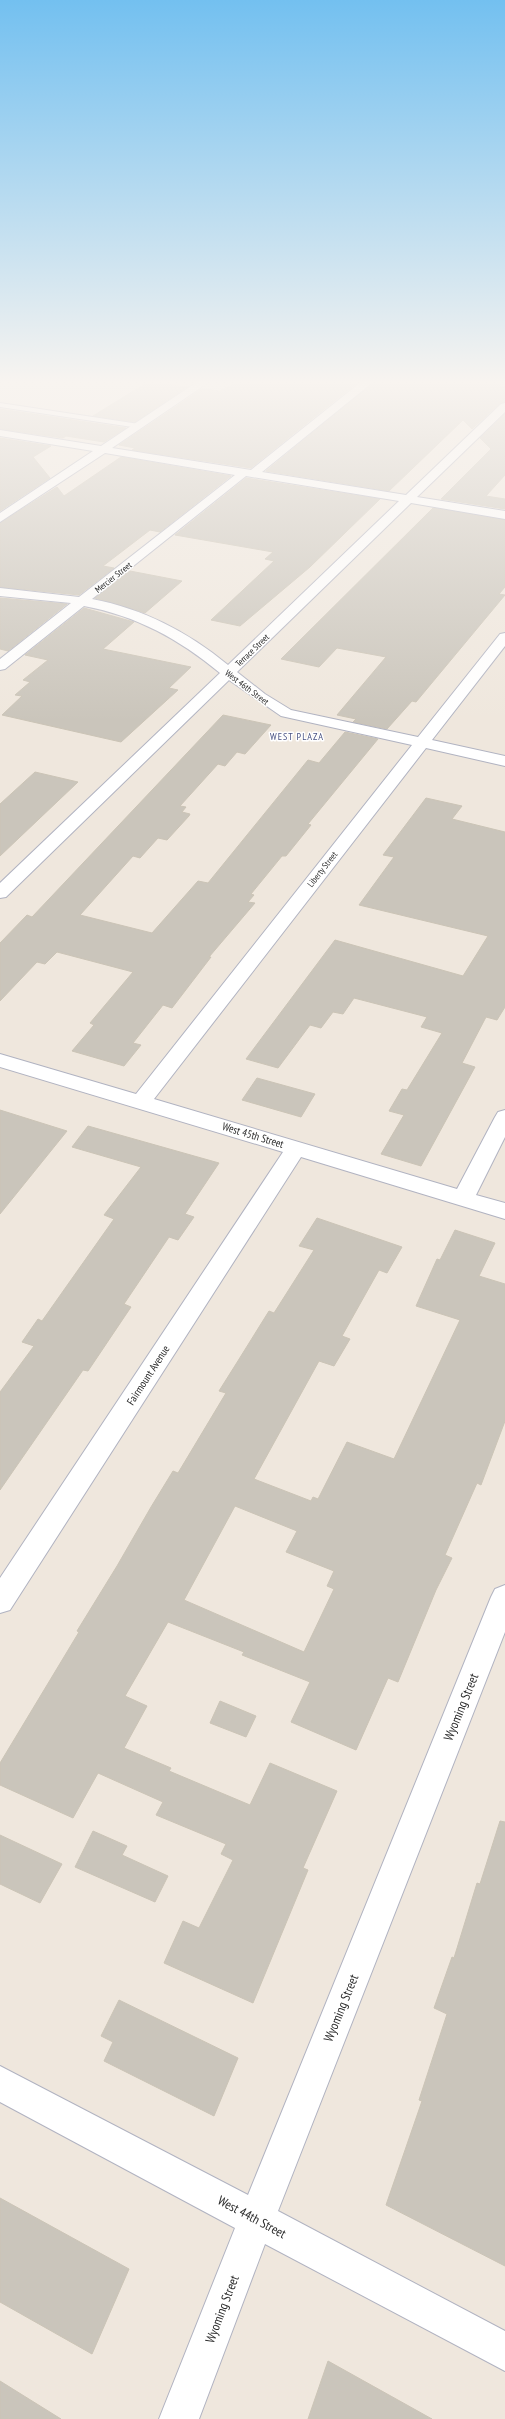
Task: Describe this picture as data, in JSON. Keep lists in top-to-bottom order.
{
  "streets": {
    "street": [
      "Mercier Street",
      "Terrace Street",
      "West 46th Street",
      "Liberty Street",
      "West 45th Street",
      "Fairmount Avenue",
      "Wyoming Street",
      "West 44th Street"
    ]
  },
  "crossings": [
    ["Mercier Street", "West 46th Street"],
    ["Terrace Street", "West 46th Street"],
    ["West 46th Street", "Liberty Street"],
    ["Liberty Street", "West 45th Street"],
    ["West 45th Street", "Fairmount Avenue"],
    ["Wyoming Street", "West 44th Street"]
  ],
  "districts": ["WEST PLAZA"]
}
